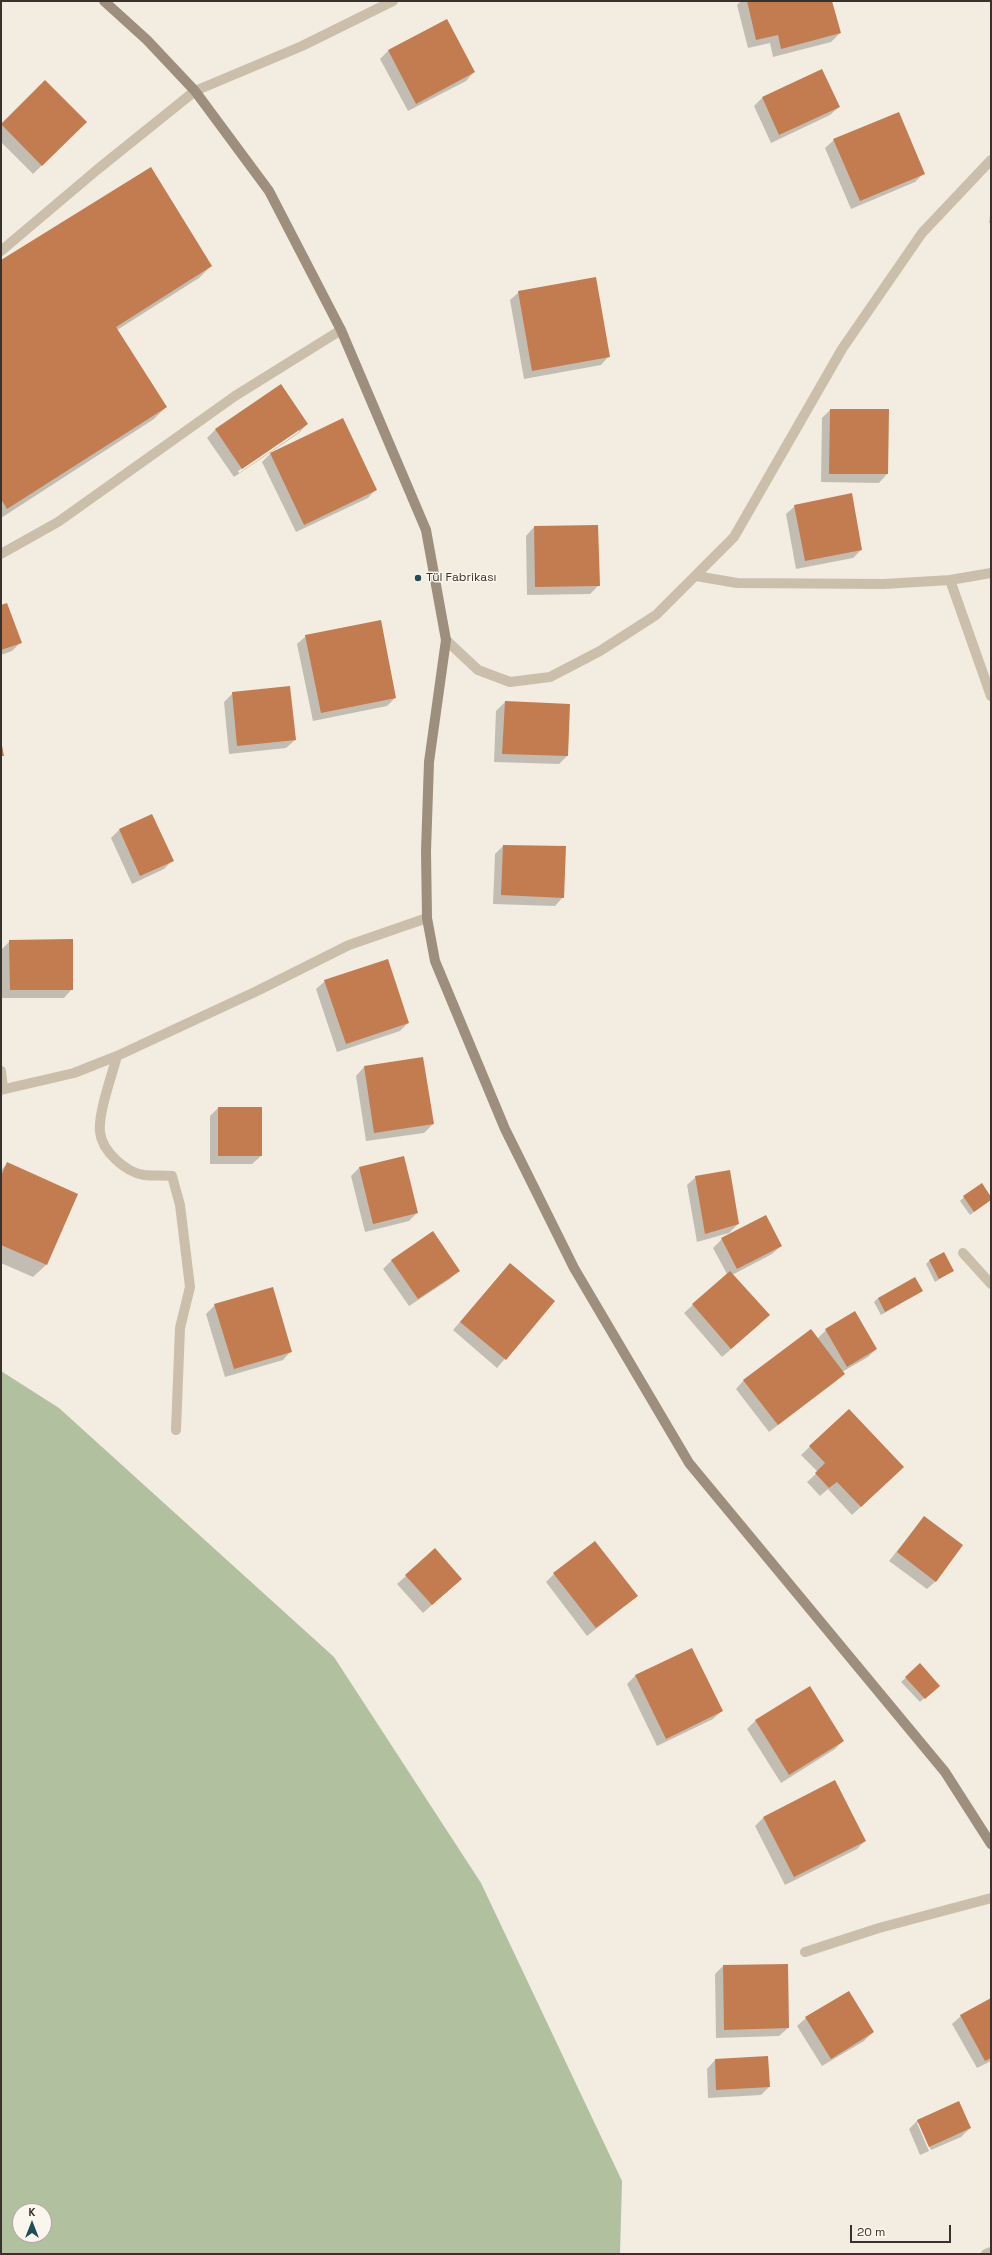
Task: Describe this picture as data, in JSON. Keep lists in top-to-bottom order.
{
  "places": ["Tül Fabrikası"],
  "scale_bar": "20 m",
  "north": "top"
}
